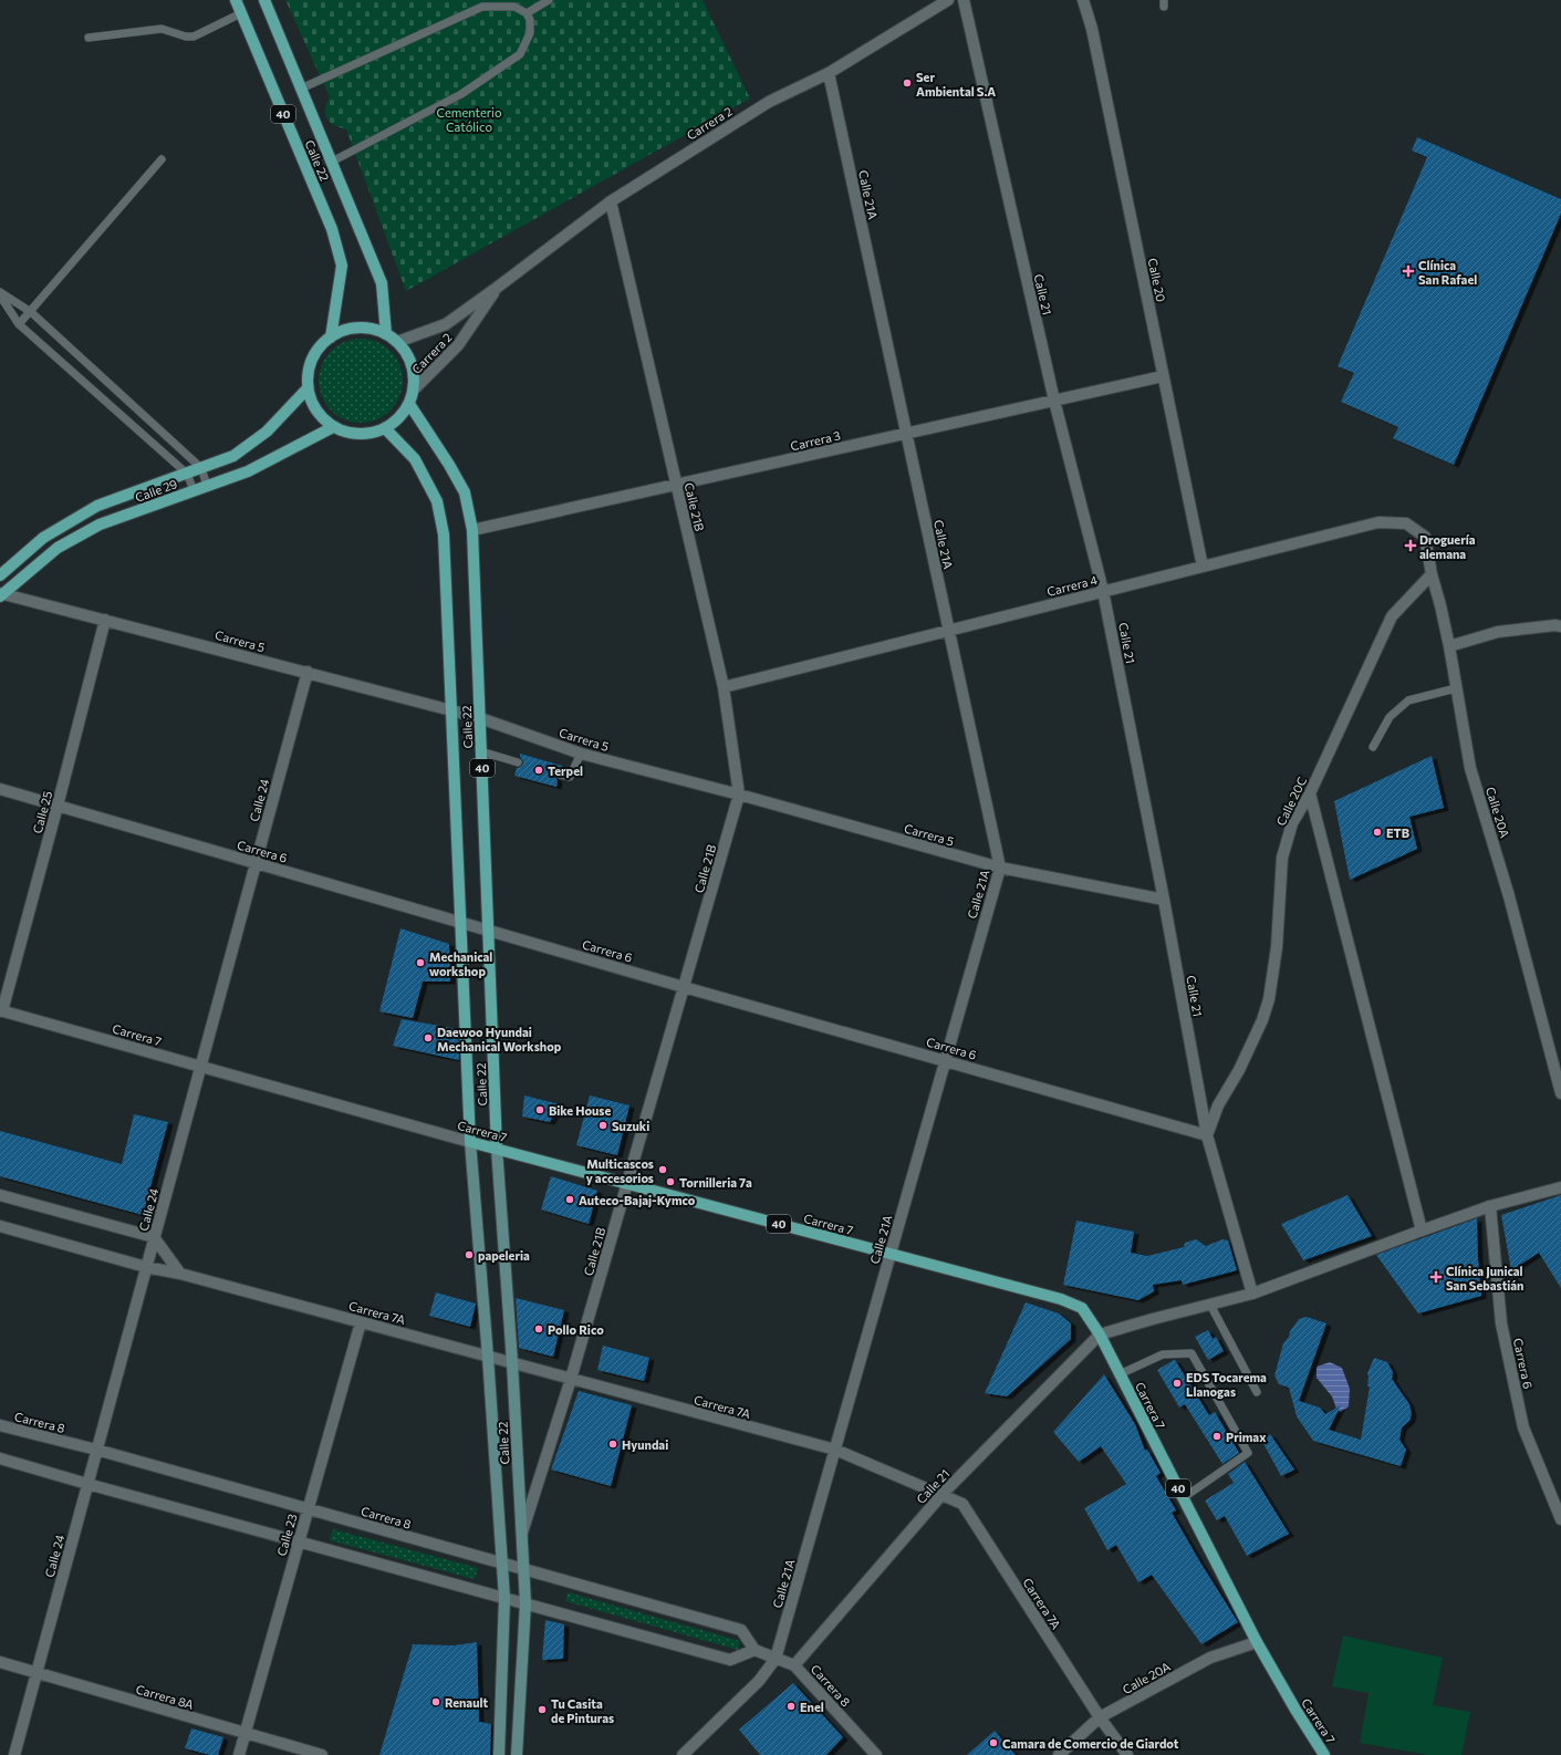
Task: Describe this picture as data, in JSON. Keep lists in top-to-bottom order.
{
  "streets": {
    "main road": [
      "40",
      "Calle 22",
      "Calle 29",
      "Carrera 7"
    ],
    "street": [
      "Carrera 2",
      "Calle 21A",
      "Calle 20",
      "Calle 21",
      "Carrera 3",
      "Calle 21B",
      "Carrera 4",
      "Carrera 5",
      "Calle 24",
      "Calle 20C",
      "Calle 25",
      "Calle 20A",
      "Carrera 6",
      "Carrera 7A",
      "Carrera 8",
      "Calle 23",
      "Carrera 8A"
    ]
  },
  "crossings": [
    ["Carrera 2", "Calle 22"],
    ["Carrera 2", "Calle 21A"],
    ["Carrera 2", "Calle 29"],
    ["Carrera 2", "Calle 21B"],
    ["Calle 22", "Carrera 3"],
    ["Calle 22", "Calle 29"],
    ["Calle 22", "Calle 21B"],
    ["Calle 22", "Carrera 5"],
    ["Calle 22", "Carrera 6"],
    ["Calle 22", "Carrera 7"],
    ["Calle 22", "Carrera 7A"],
    ["Calle 22", "Carrera 8"],
    ["Calle 21A", "Carrera 3"],
    ["Calle 21A", "Carrera 4"],
    ["Calle 21A", "Carrera 5"],
    ["Calle 21A", "Carrera 6"],
    ["Calle 21A", "Carrera 7"],
    ["Calle 21A", "Carrera 7A"],
    ["Calle 21A", "Carrera 8"],
    ["Calle 20", "Carrera 3"],
    ["Calle 20", "Carrera 4"],
    ["Calle 21", "Carrera 3"],
    ["Calle 21", "Carrera 4"],
    ["Calle 21", "Carrera 5"],
    ["Calle 21", "Calle 20C"],
    ["Calle 21", "Carrera 6"],
    ["Calle 21", "Carrera 7"],
    ["Calle 21", "Carrera 7A"],
    ["Calle 21", "Carrera 8"],
    ["Carrera 3", "Calle 21B"],
    ["Calle 29", "Carrera 5"],
    ["Calle 21B", "Carrera 4"],
    ["Calle 21B", "Carrera 5"],
    ["Calle 21B", "Carrera 6"],
    ["Calle 21B", "Carrera 7"],
    ["Calle 21B", "Carrera 7A"],
    ["Carrera 4", "Calle 20A"],
    ["Carrera 5", "Calle 24"],
    ["Carrera 5", "Calle 25"],
    ["Calle 24", "Carrera 6"],
    ["Calle 24", "Carrera 7"],
    ["Calle 24", "Carrera 7A"],
    ["Calle 24", "Carrera 8"],
    ["Calle 24", "Carrera 8A"],
    ["Calle 20C", "Calle 20A"],
    ["Calle 20C", "Carrera 6"],
    ["Calle 25", "Carrera 6"],
    ["Calle 25", "Carrera 7"],
    ["Calle 20A", "Carrera 7"],
    ["Calle 20A", "Carrera 7A"],
    ["Carrera 7A", "Calle 23"],
    ["Carrera 8", "Calle 23"],
    ["Calle 23", "Carrera 8A"]
  ],
  "parks": ["Cementerio Católico"],
  "places": {
    "other": [
      "Ser Ambiental S.A",
      "Terpel",
      "ETB",
      "Mechanical workshop",
      "Daewoo Hyundai Mechanical Workshop",
      "Bike House",
      "Suzuki",
      "Multicascos y accesorios",
      "Tornilleria 7a",
      "Auteco-Bajaj-Kymco",
      "papeleria",
      "Pollo Rico",
      "EDS Tocarema Llanogas",
      "Primax",
      "Hyundai",
      "Renault",
      "Enel",
      "Tu Casita de Pinturas",
      "Camara de Comercio de Giardot"
    ],
    "health": ["Clínica San Rafael", "Droguería alemana", "Clínica Junical San Sebastián"]
  }
}
